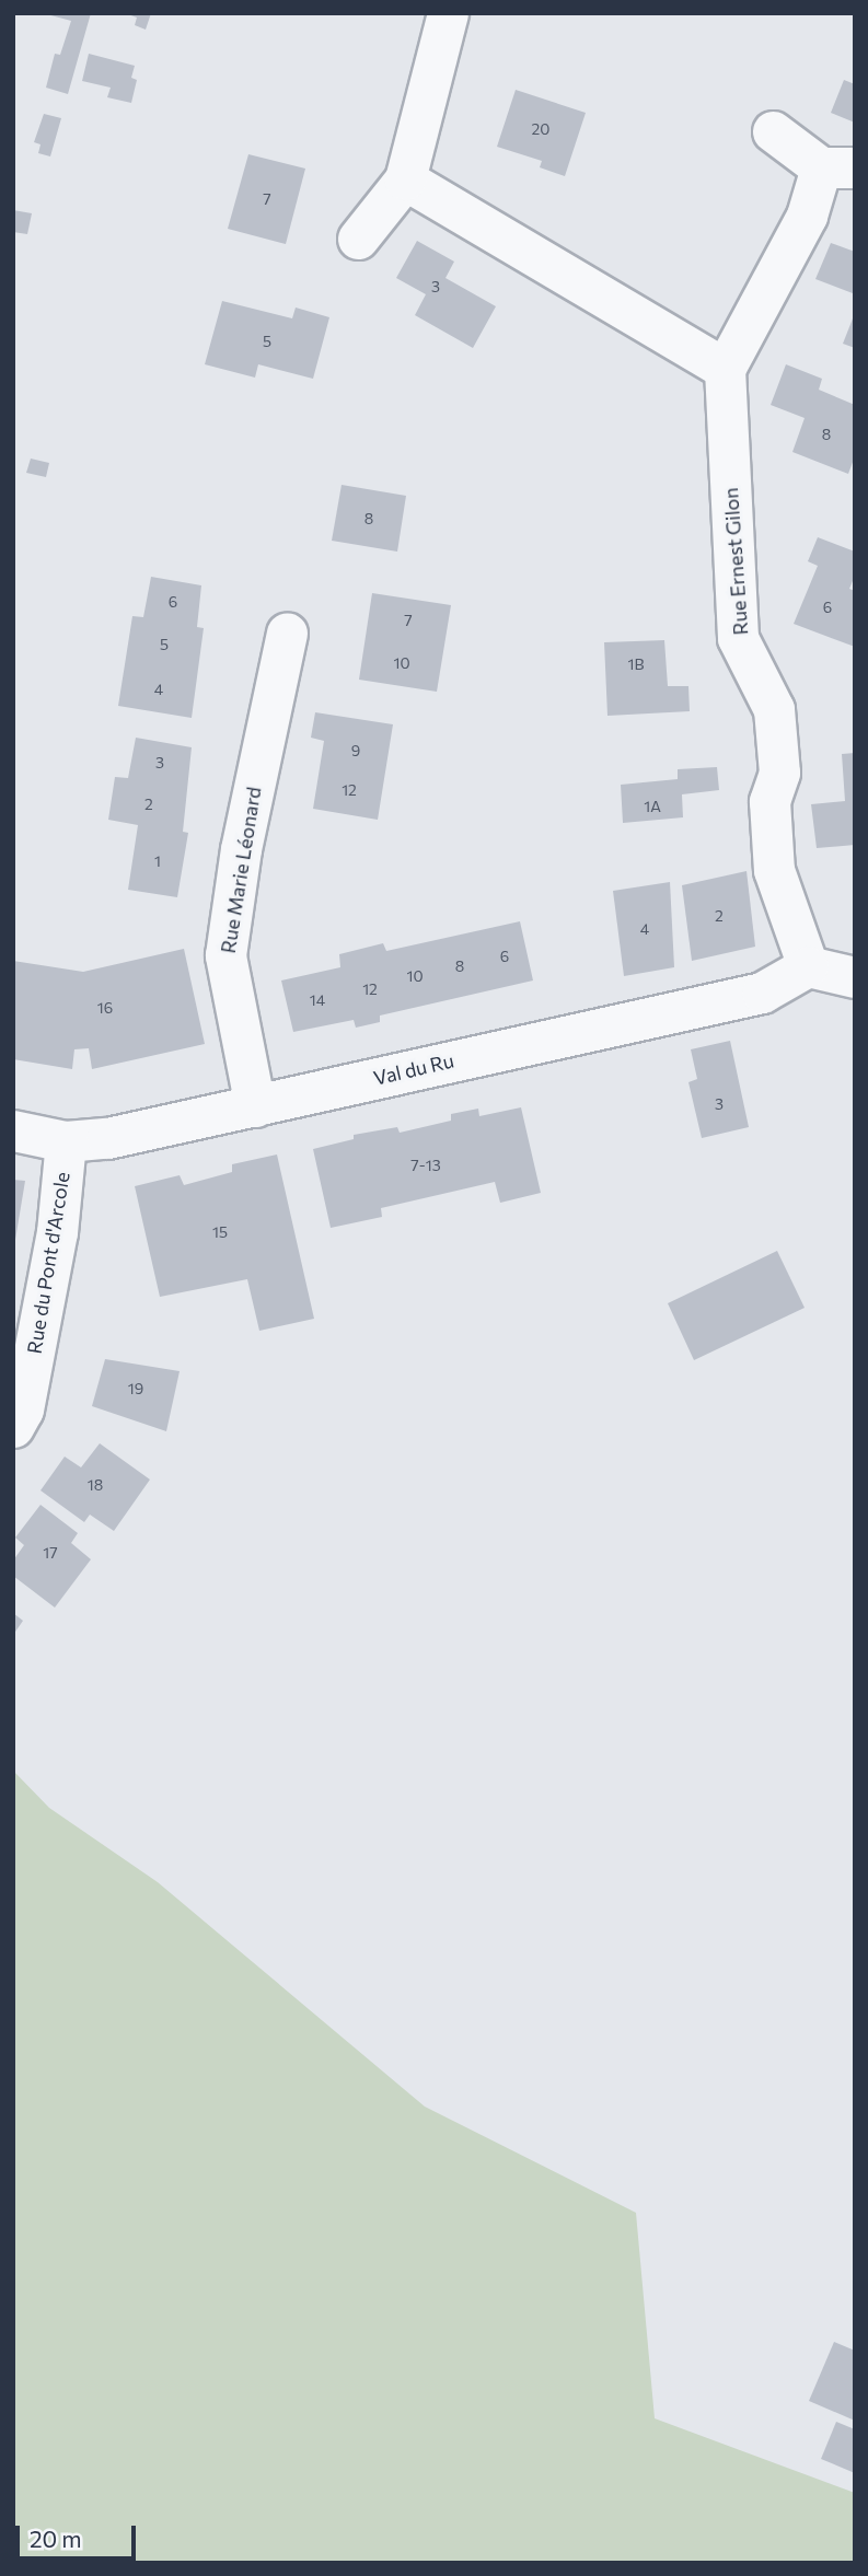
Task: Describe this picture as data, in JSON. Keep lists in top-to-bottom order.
{
  "streets": {
    "street": [
      "Rue Ernest Gilon",
      "Rue Marie Léonard",
      "Val du Ru",
      "Rue du Pont d'Arcole"
    ]
  },
  "crossings": [
    ["Rue Ernest Gilon", "Val du Ru"],
    ["Rue Marie Léonard", "Val du Ru"],
    ["Val du Ru", "Rue du Pont d'Arcole"]
  ],
  "house_numbers": [
    "20",
    "7",
    "3",
    "5",
    "8",
    "8",
    "6",
    "6",
    "7",
    "5",
    "10",
    "1B",
    "4",
    "9",
    "3",
    "12",
    "2",
    "1A",
    "1",
    "2",
    "4",
    "6",
    "8",
    "10",
    "12",
    "14",
    "16",
    "3",
    "7-13",
    "15",
    "19",
    "18",
    "17"
  ],
  "scale_bar": "20 m"
}
